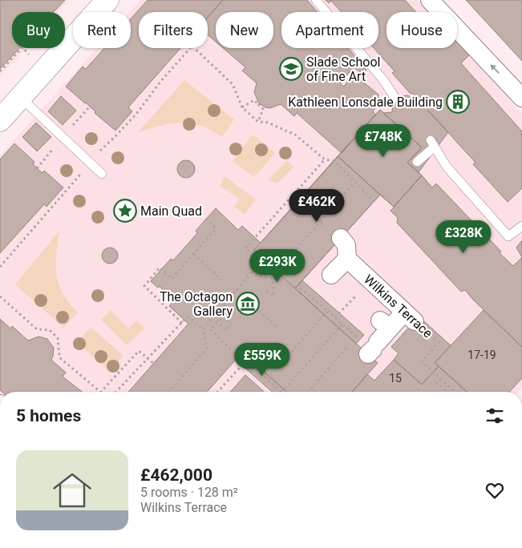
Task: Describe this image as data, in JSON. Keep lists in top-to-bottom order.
{
  "streets": {
    "street": ["Wilkins Terrace"]
  },
  "places": {
    "school or university": ["Slade School of Fine Art"],
    "building": ["Kathleen Lonsdale Building"],
    "place": ["Main Quad"],
    "museum": ["The Octagon Gallery"]
  },
  "house_numbers": ["17-19", "15"],
  "page": {
    "chip": [
      "Buy",
      "Rent",
      "Filters",
      "New",
      "Apartment",
      "House"
    ],
    "price": [
      "£748K",
      "£462K",
      "£328K",
      "£293K",
      "£559K"
    ],
    "heading": "5 homes",
    "list": [
      {
        "name": "£462,000",
        "note": "5 rooms · 128 m² · Wilkins Terrace"
      }
    ]
  }
}
